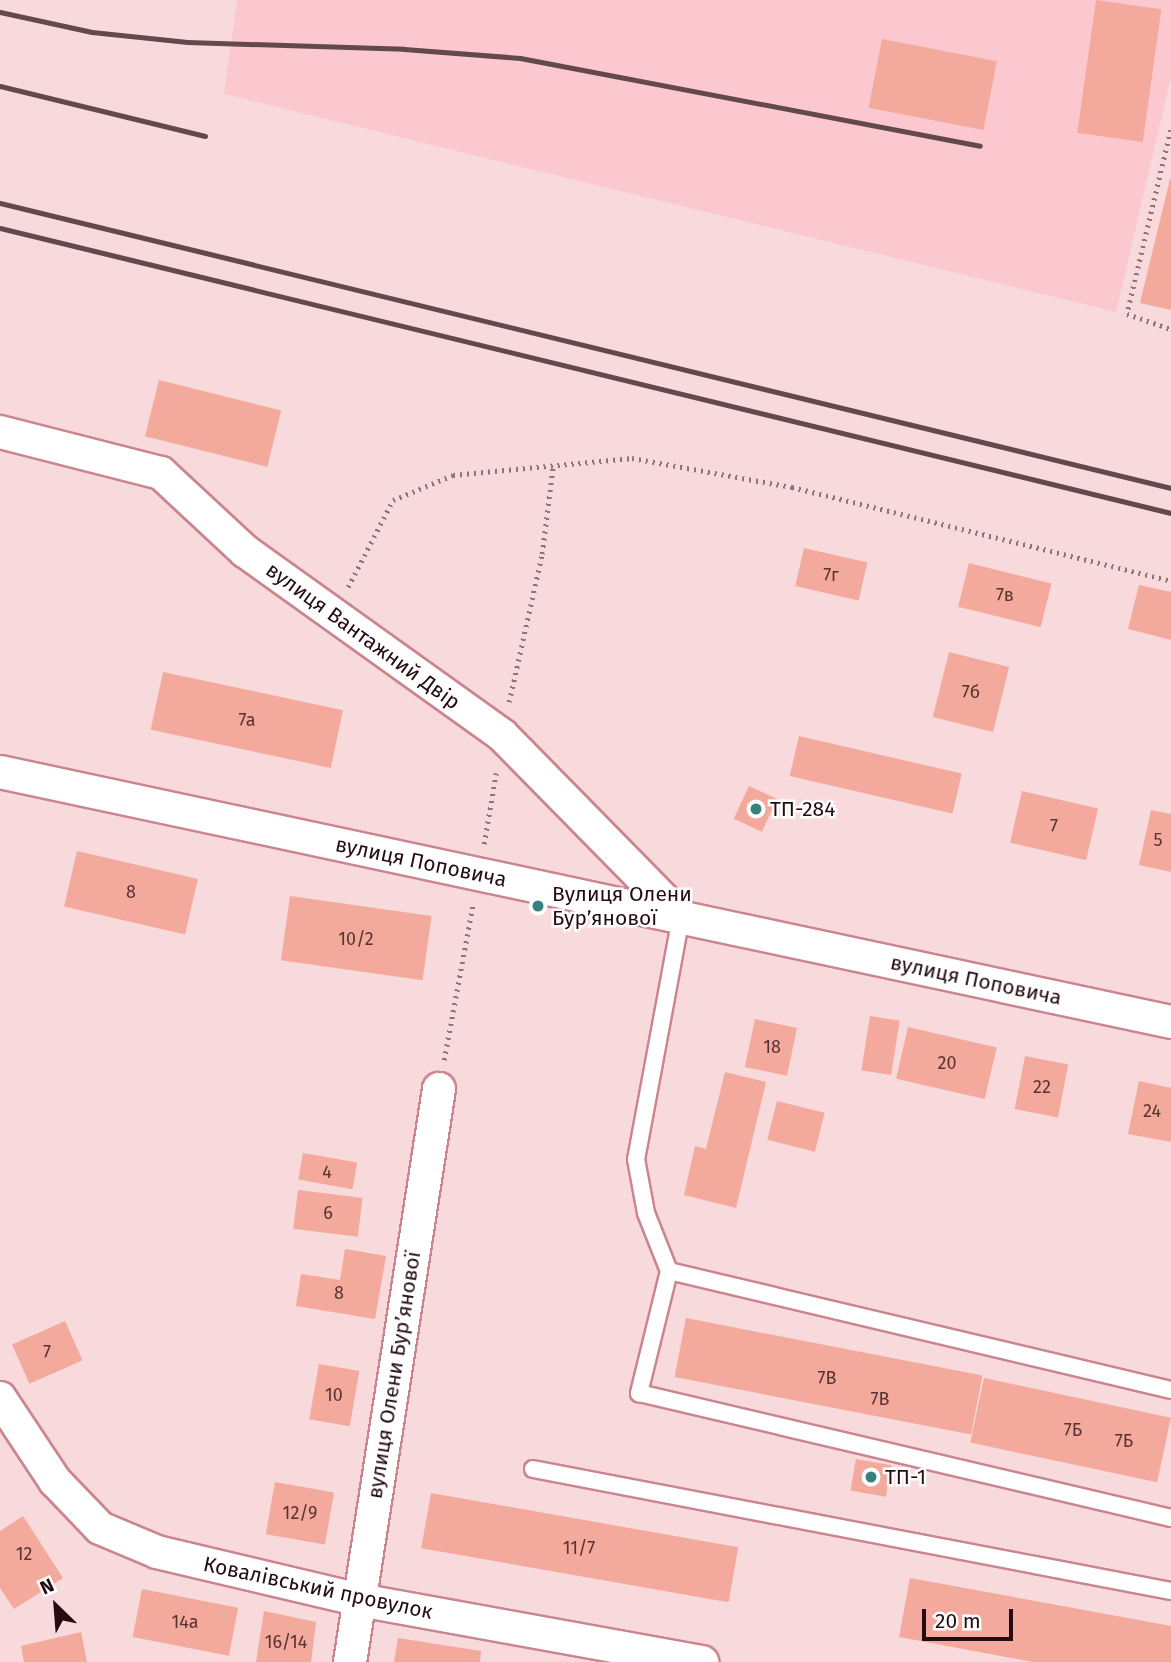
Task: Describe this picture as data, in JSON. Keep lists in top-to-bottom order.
{
  "streets": {
    "street": [
      "вулиця Вантажний Двір",
      "вулиця Поповича",
      "вулиця Олени Бурʼянової",
      "Ковалівський провулок"
    ]
  },
  "crossings": [
    ["вулиця Вантажний Двір", "вулиця Поповича"],
    ["вулиця Олени Бурʼянової", "Ковалівський провулок"]
  ],
  "places": ["ТП-284", "Вулиця Олени Бур’янової", "ТП-1"],
  "house_numbers": [
    "7г",
    "7в",
    "7б",
    "7а",
    "7",
    "5",
    "8",
    "10/2",
    "18",
    "20",
    "22",
    "24",
    "4",
    "6",
    "8",
    "7",
    "7В",
    "10",
    "7В",
    "7Б",
    "7Б",
    "12/9",
    "11/7",
    "12",
    "14а",
    "16/14"
  ],
  "scale_bar": "20 m",
  "north": "top left"
}
